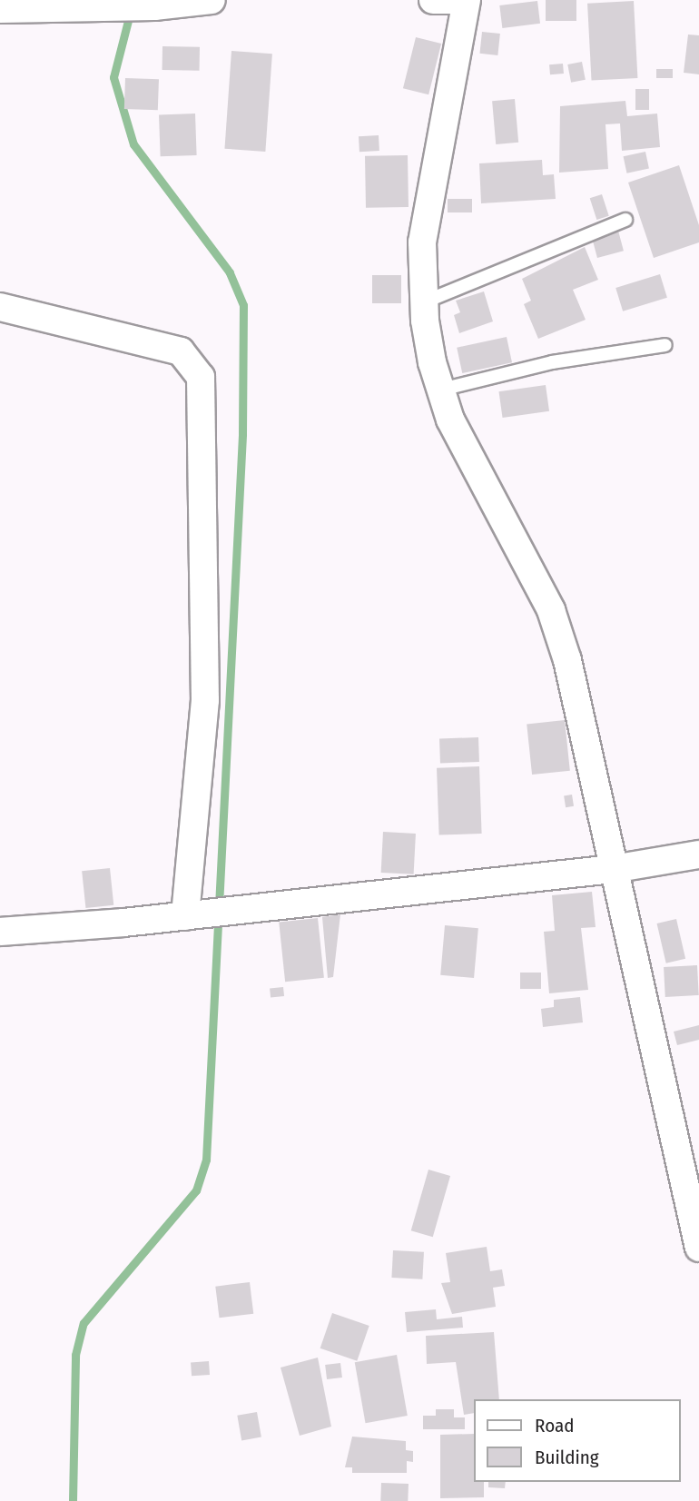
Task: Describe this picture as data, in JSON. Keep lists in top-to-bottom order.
{
  "legend": ["Road", "Building"]
}
